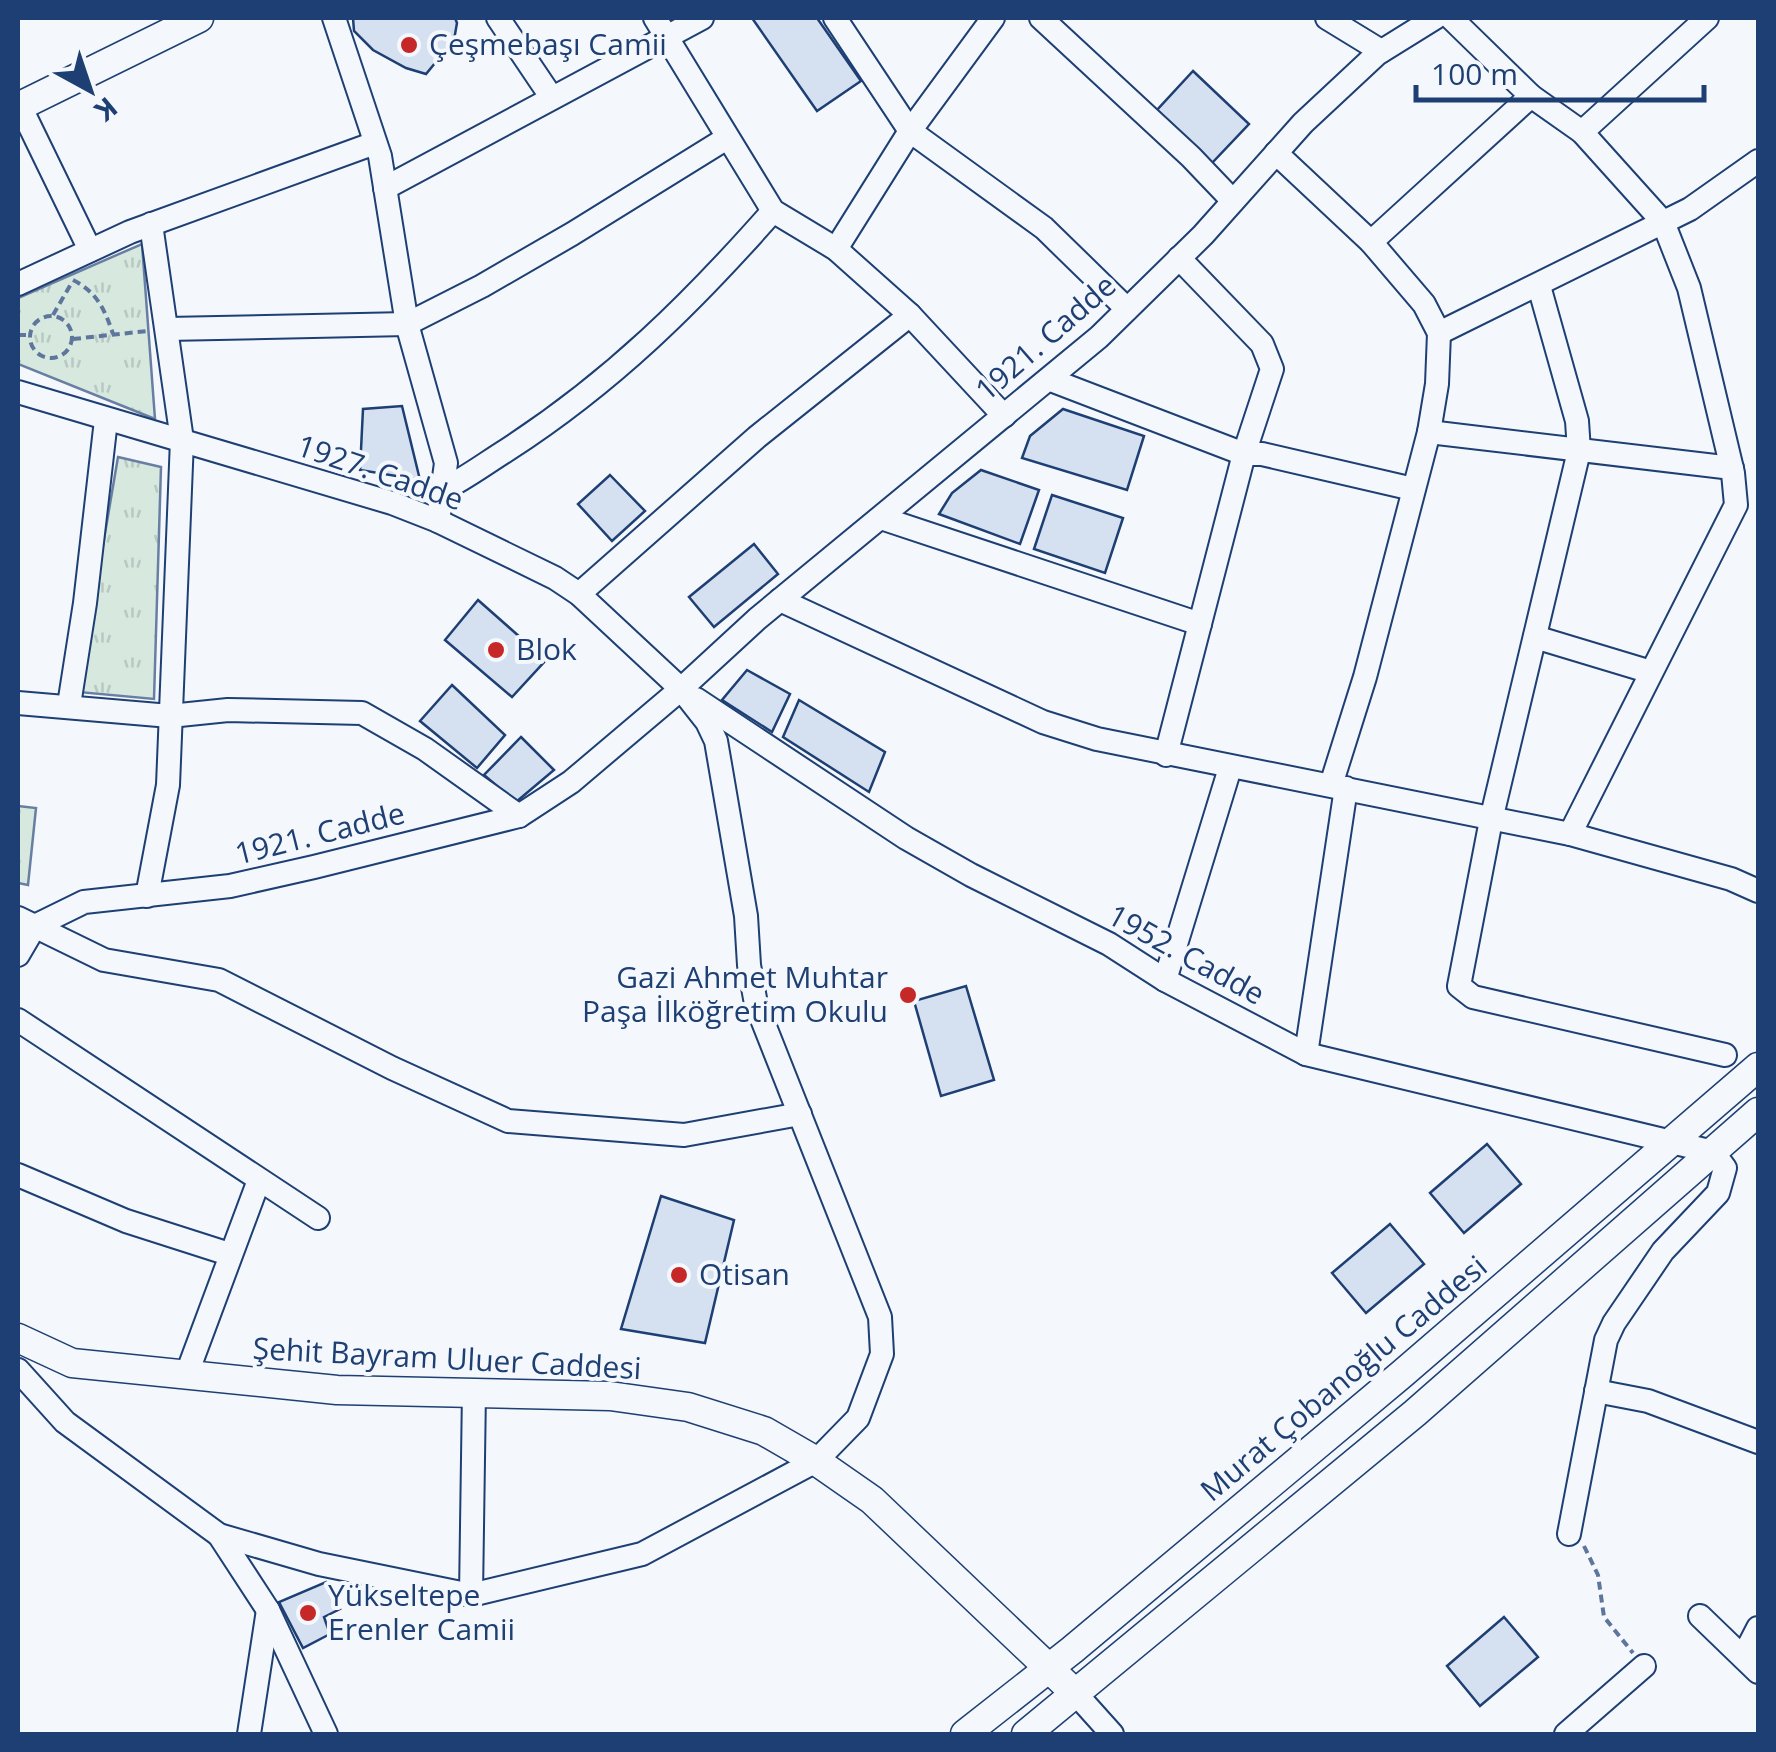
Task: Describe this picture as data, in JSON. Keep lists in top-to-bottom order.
{
  "streets": {
    "main road": ["Şehit Bayram Uluer Caddesi", "Murat Çobanoğlu Caddesi"],
    "street": ["1921. Cadde", "1927. Cadde", "1952. Cadde"]
  },
  "crossings": [
    ["1921. Cadde", "1927. Cadde"],
    ["1921. Cadde", "1952. Cadde"],
    ["1927. Cadde", "1952. Cadde"],
    ["1952. Cadde", "Murat Çobanoğlu Caddesi"],
    ["Şehit Bayram Uluer Caddesi", "Murat Çobanoğlu Caddesi"]
  ],
  "places": [
    "Çeşmebaşı Camii",
    "Blok",
    "Gazi Ahmet Muhtar Paşa İlköğretim Okulu",
    "Otisan",
    "Yükseltepe Erenler Camii"
  ],
  "scale_bar": "100 m",
  "north": "bottom right"
}
